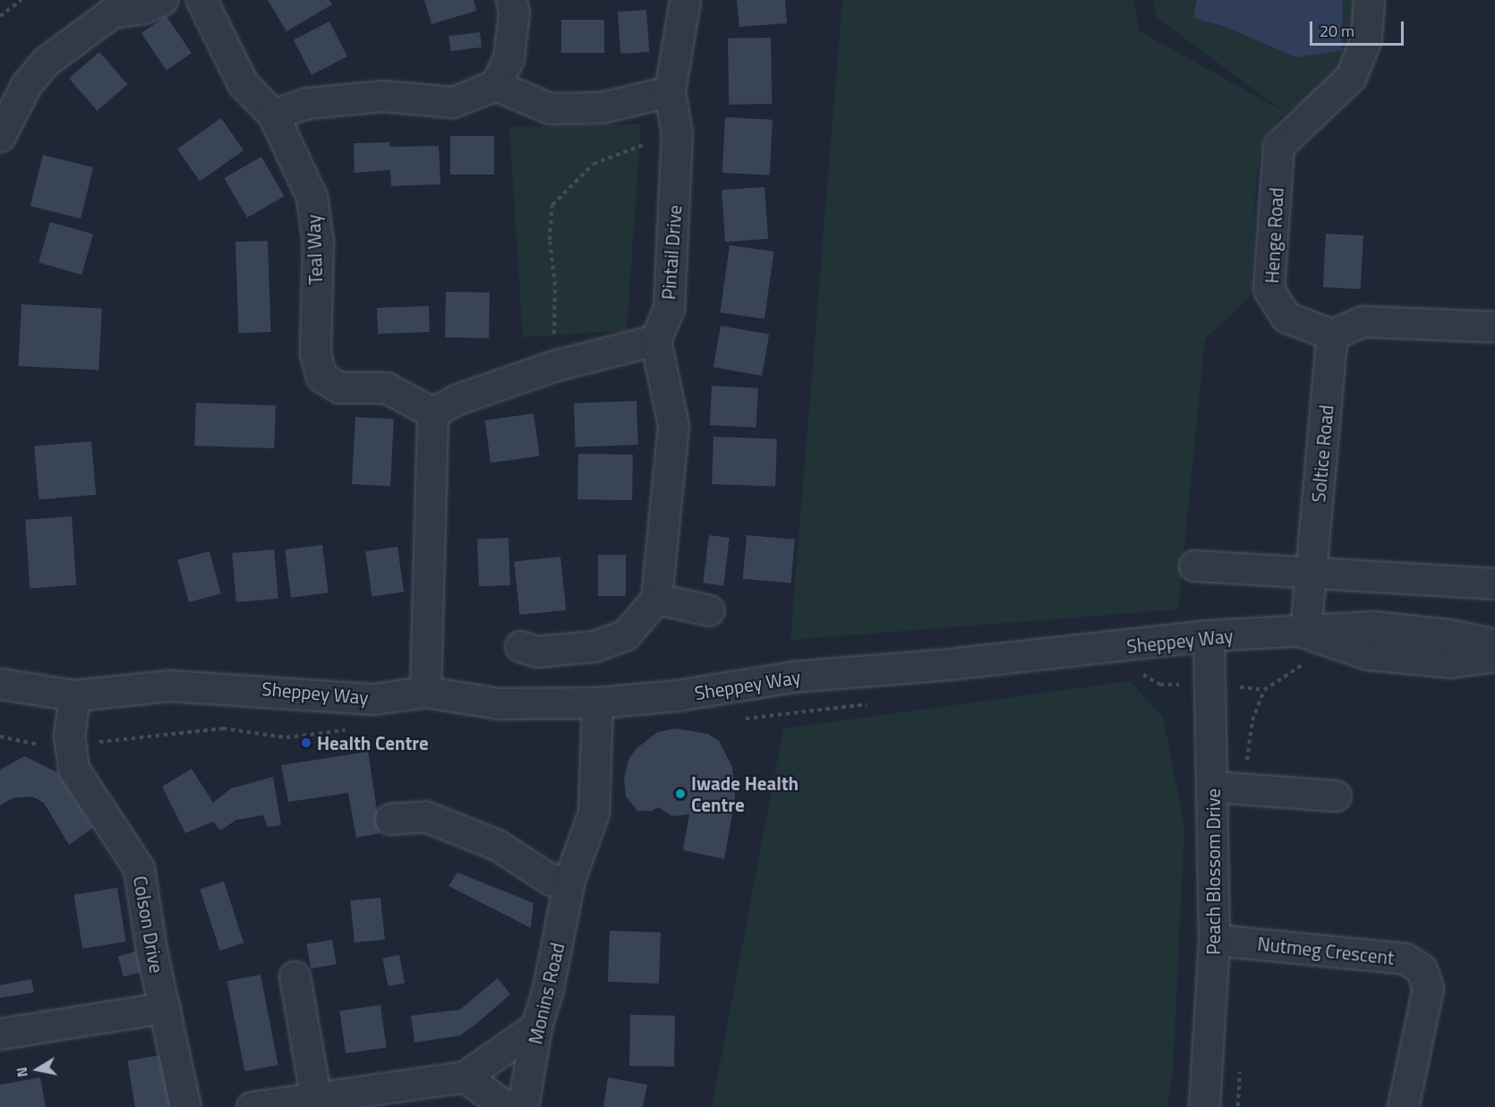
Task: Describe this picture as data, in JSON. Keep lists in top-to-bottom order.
{
  "streets": {
    "street": [
      "Henge Road",
      "Teal Way",
      "Pintail Drive",
      "Soltice Road",
      "Sheppey Way",
      "Peach Blossom Drive",
      "Colson Drive",
      "Nutmeg Crescent",
      "Monins Road"
    ]
  },
  "crossings": [
    ["Henge Road", "Soltice Road"],
    ["Soltice Road", "Sheppey Way"],
    ["Sheppey Way", "Peach Blossom Drive"],
    ["Sheppey Way", "Colson Drive"],
    ["Sheppey Way", "Monins Road"],
    ["Peach Blossom Drive", "Nutmeg Crescent"]
  ],
  "places": ["Health Centre", "Iwade Health Centre"],
  "scale_bar": "20 m",
  "north": "left"
}
